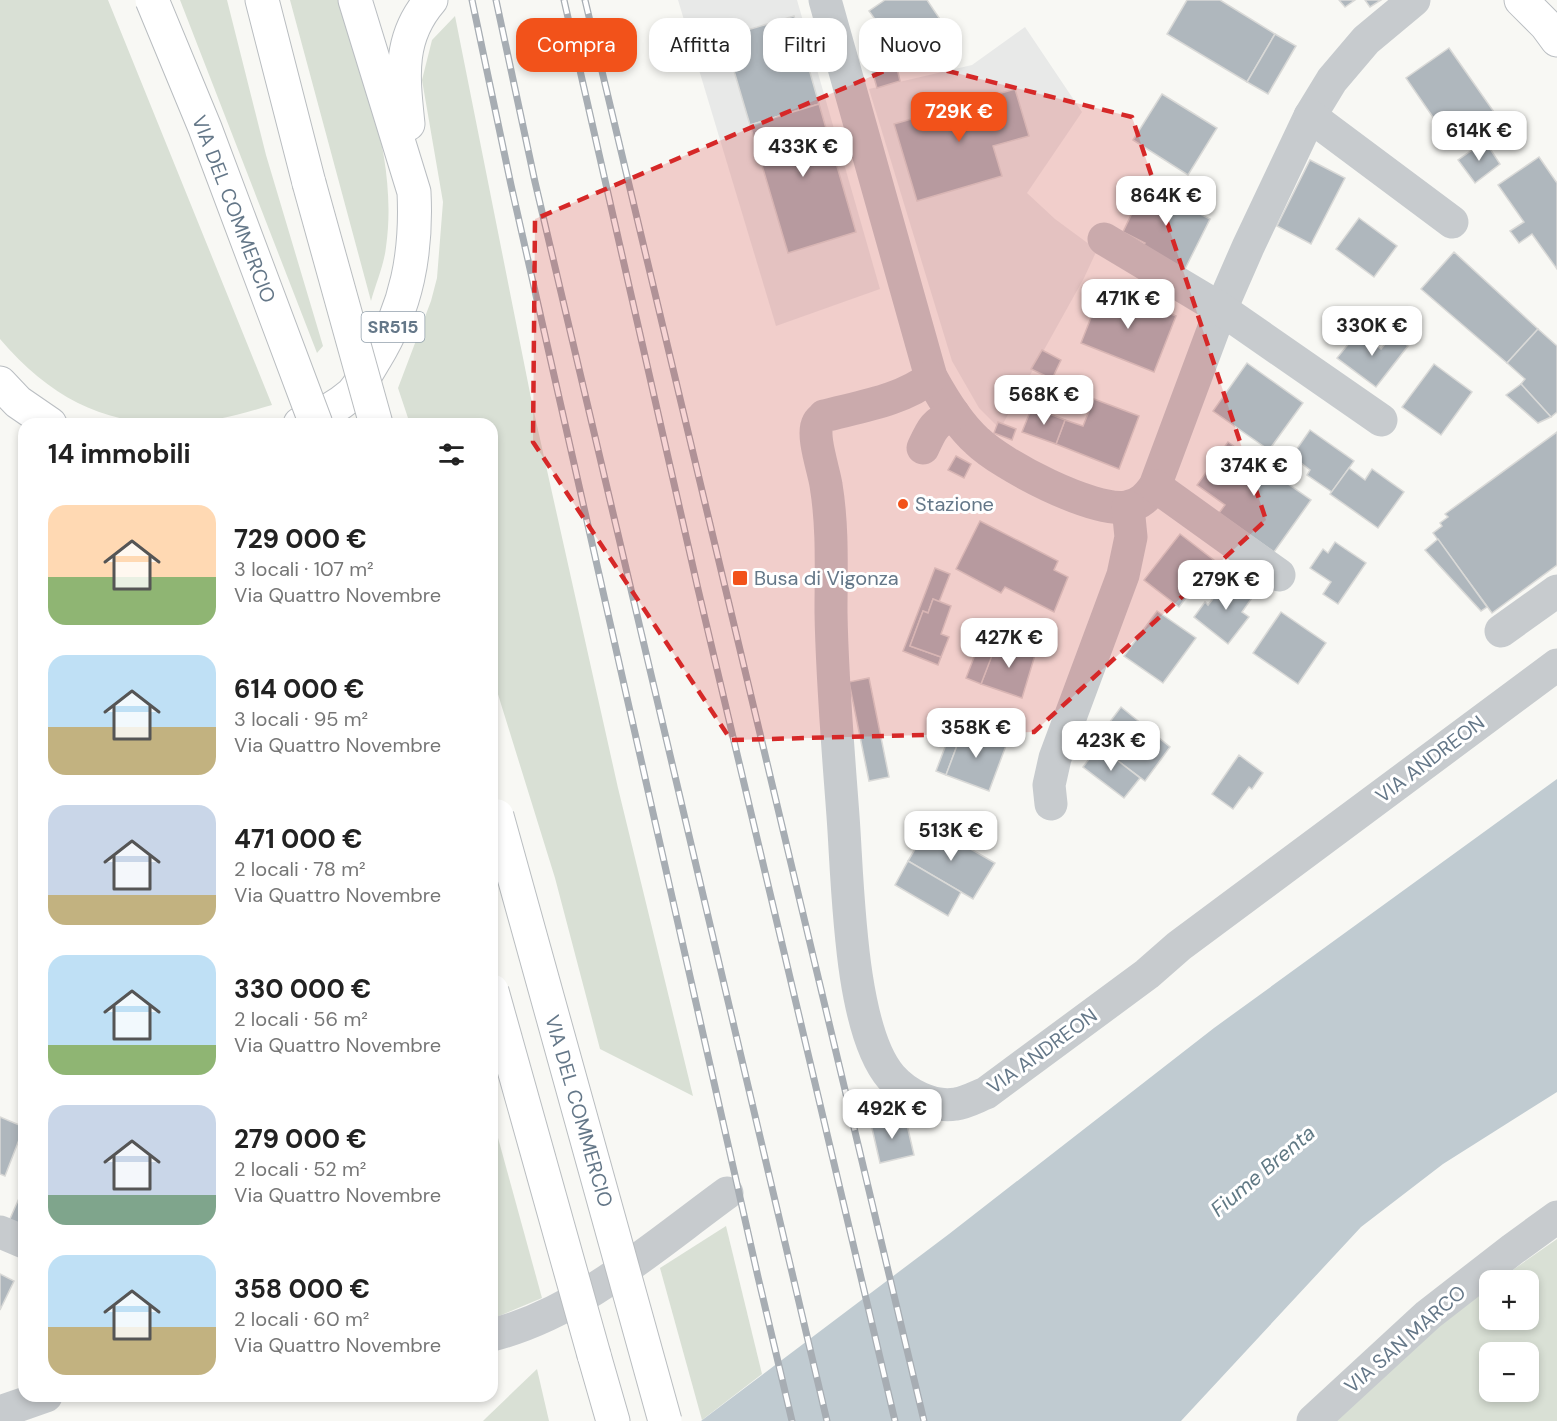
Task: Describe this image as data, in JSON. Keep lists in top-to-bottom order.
{
  "streets": {
    "main road": ["VIA DEL COMMERCIO", "SR515"],
    "street": ["VIA ANDREON", "VIA SAN MARCO"]
  },
  "water": ["Fiume Brenta"],
  "places": {
    "other": ["Stazione"],
    "transit": ["Busa di Vigonza"]
  },
  "page": {
    "chip": [
      "Compra",
      "Affitta",
      "Filtri",
      "Nuovo"
    ],
    "price": [
      "729K €",
      "614K €",
      "433K €",
      "864K €",
      "471K €",
      "330K €",
      "568K €",
      "374K €",
      "279K €",
      "427K €",
      "358K €",
      "423K €",
      "513K €",
      "492K €"
    ],
    "heading": "14 immobili",
    "list": [
      {
        "name": "729 000 €",
        "note": "3 locali · 107 m² · Via Quattro Novembre"
      },
      {
        "name": "614 000 €",
        "note": "3 locali · 95 m² · Via Quattro Novembre"
      },
      {
        "name": "471 000 €",
        "note": "2 locali · 78 m² · Via Quattro Novembre"
      },
      {
        "name": "330 000 €",
        "note": "2 locali · 56 m² · Via Quattro Novembre"
      },
      {
        "name": "279 000 €",
        "note": "2 locali · 52 m² · Via Quattro Novembre"
      },
      {
        "name": "358 000 €",
        "note": "2 locali · 60 m² · Via Quattro Novembre"
      }
    ],
    "map_buttons": ["+", "−"]
  }
}
